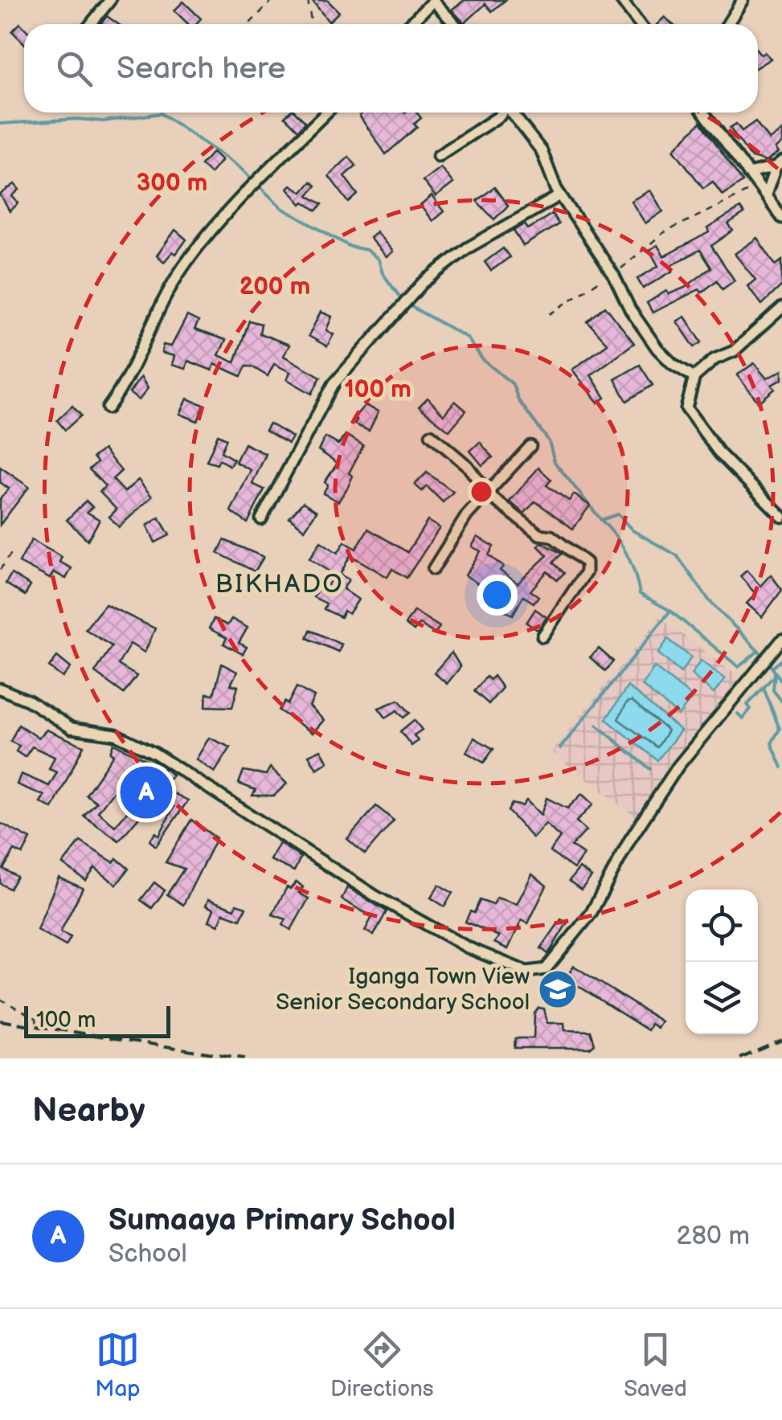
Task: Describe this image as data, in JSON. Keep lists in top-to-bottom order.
{
  "districts": ["BIKHADO"],
  "places": {
    "school or university": ["Iganga Town View Senior Secondary School"]
  },
  "scale_bar": "100 m",
  "page": {
    "search": "Search here",
    "pins": "A",
    "scale": "100 m",
    "heading": "Nearby",
    "list": [
      {
        "mark": "A",
        "name": "Sumaaya Primary School",
        "note": "School",
        "value": "280 m"
      }
    ],
    "nav": ["Map", "Directions", "Saved"]
  },
  "rings": ["300 m", "200 m", "100 m"]
}
